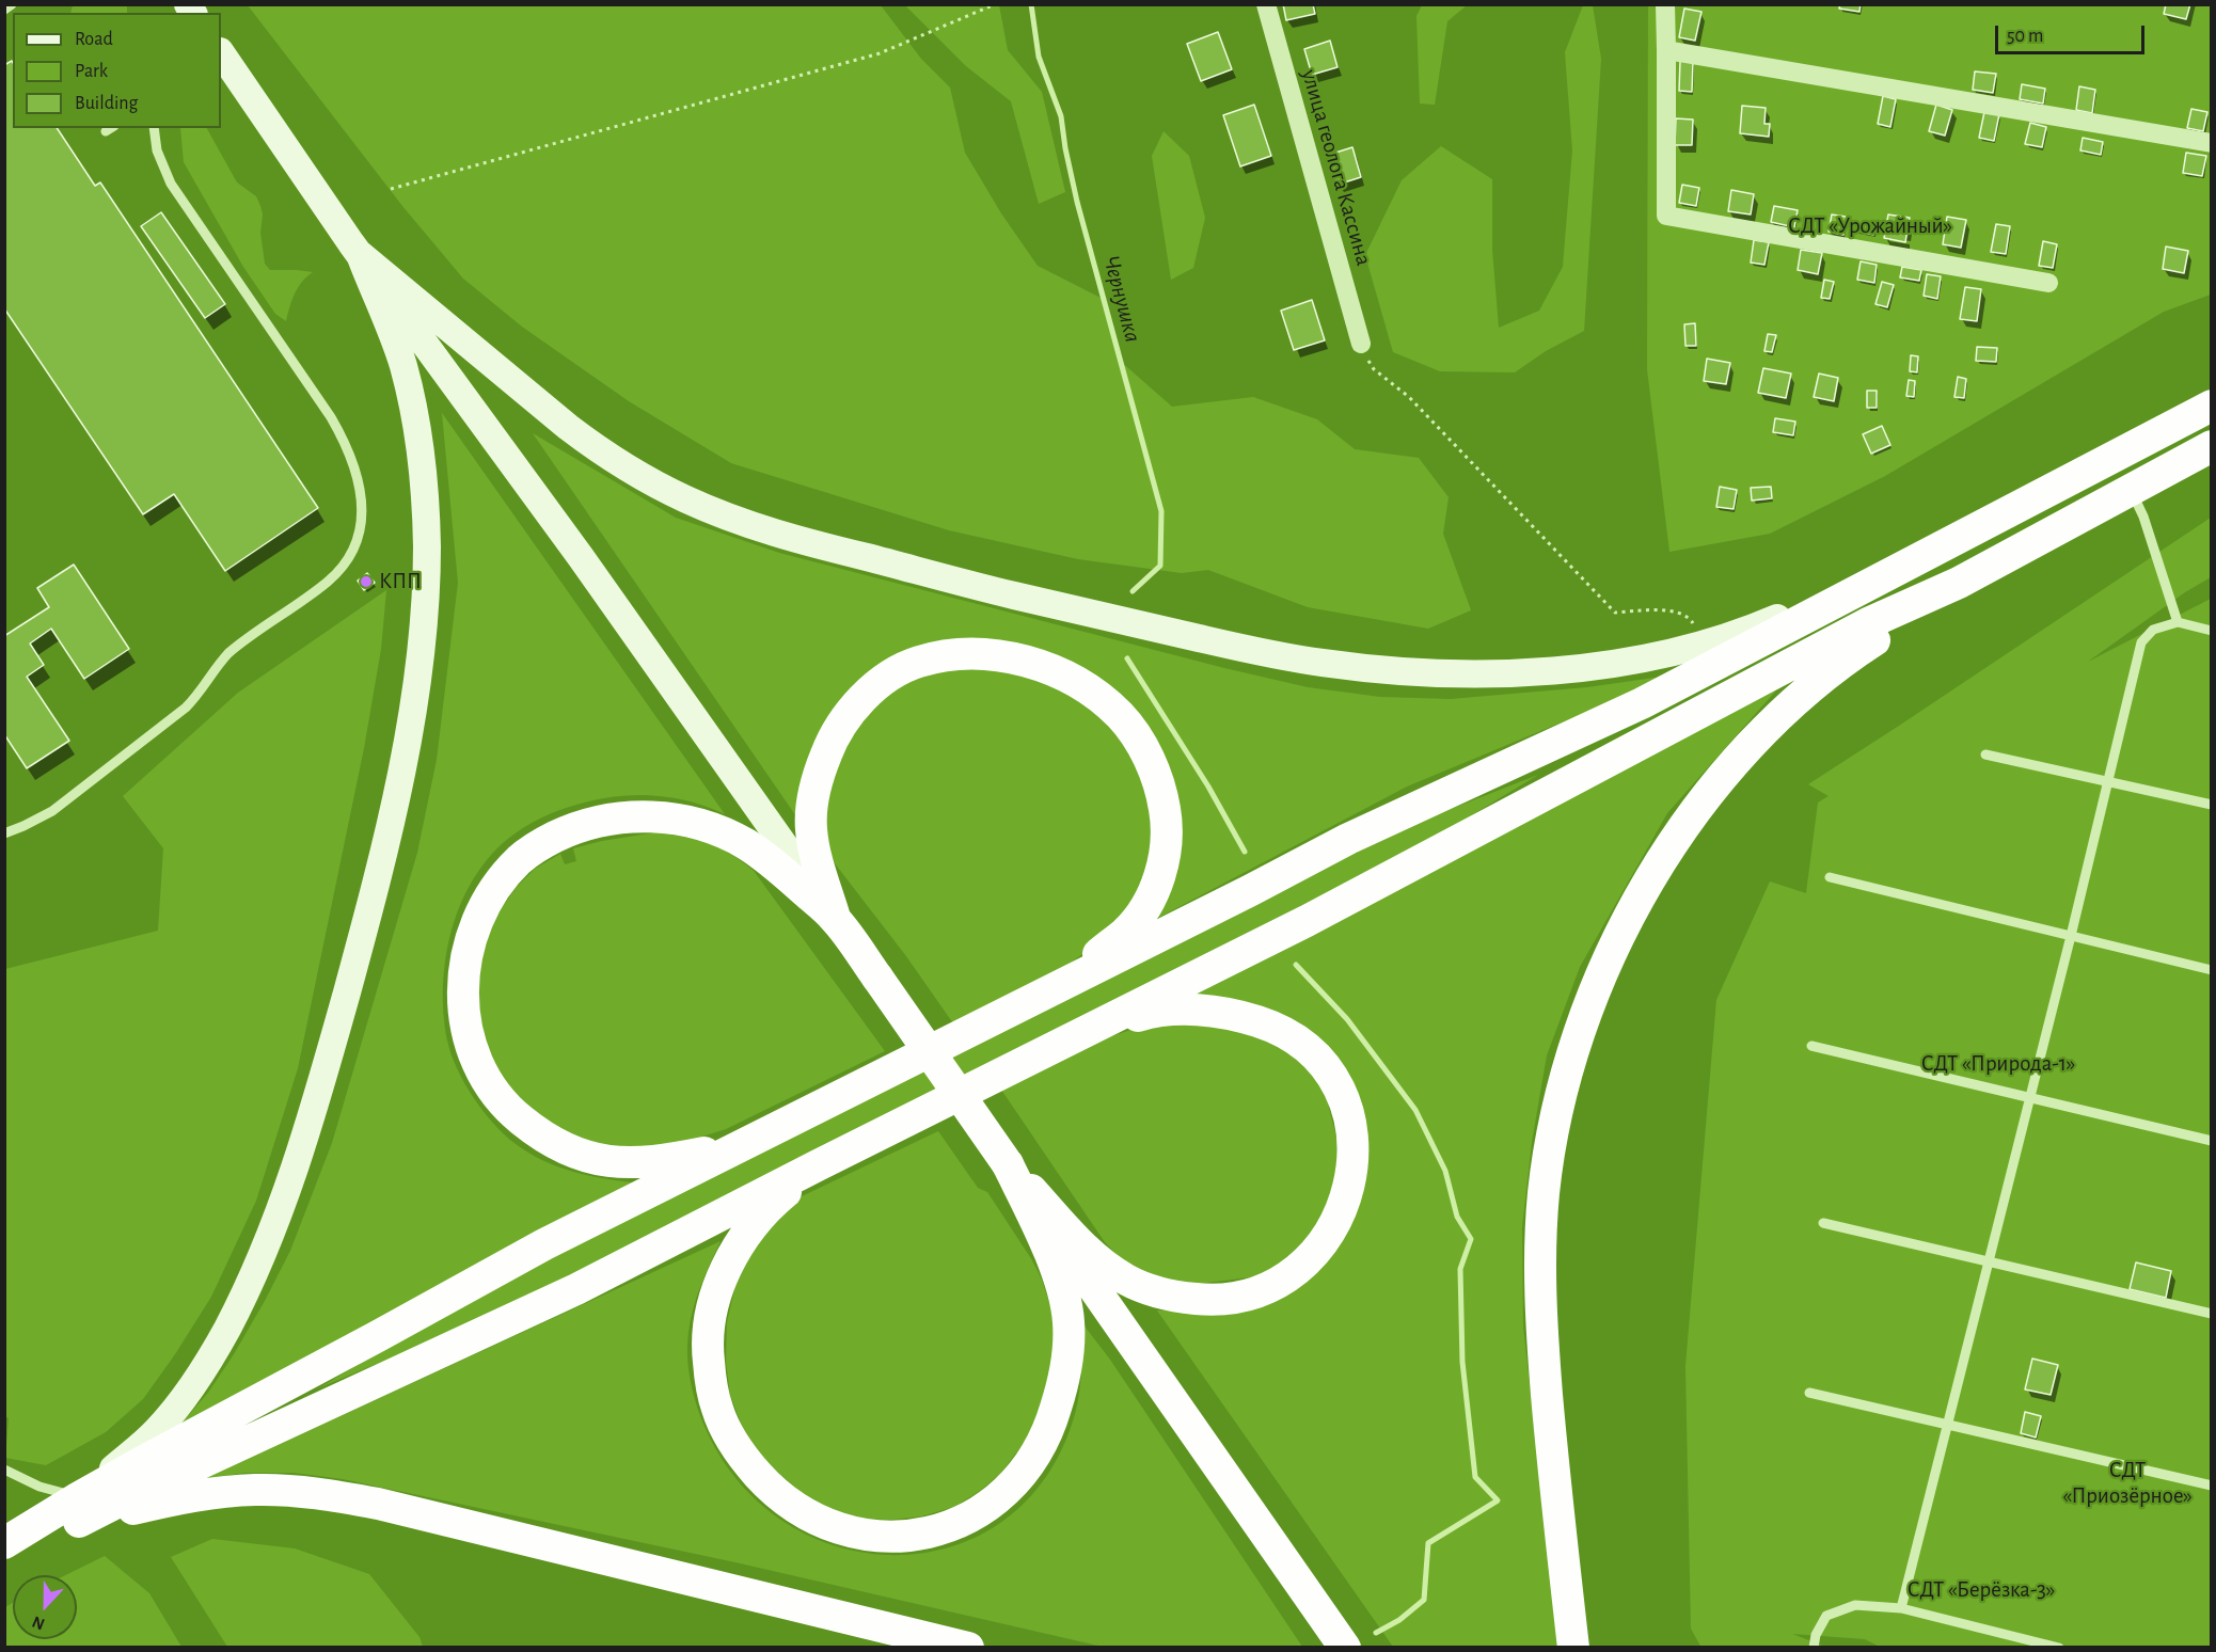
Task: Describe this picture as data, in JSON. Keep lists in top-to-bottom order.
{
  "streets": {
    "street": ["улица геолога Кассина"]
  },
  "water": ["Чернушка"],
  "parks": [
    "СДТ «Урожайный»",
    "СДТ «Природа-1»",
    "СДТ «Приозёрное»",
    "СДТ «Берёзка-3»"
  ],
  "places": ["КПП"],
  "legend": ["Road", "Park", "Building"],
  "scale_bar": "50 m",
  "north": "bottom"
}
